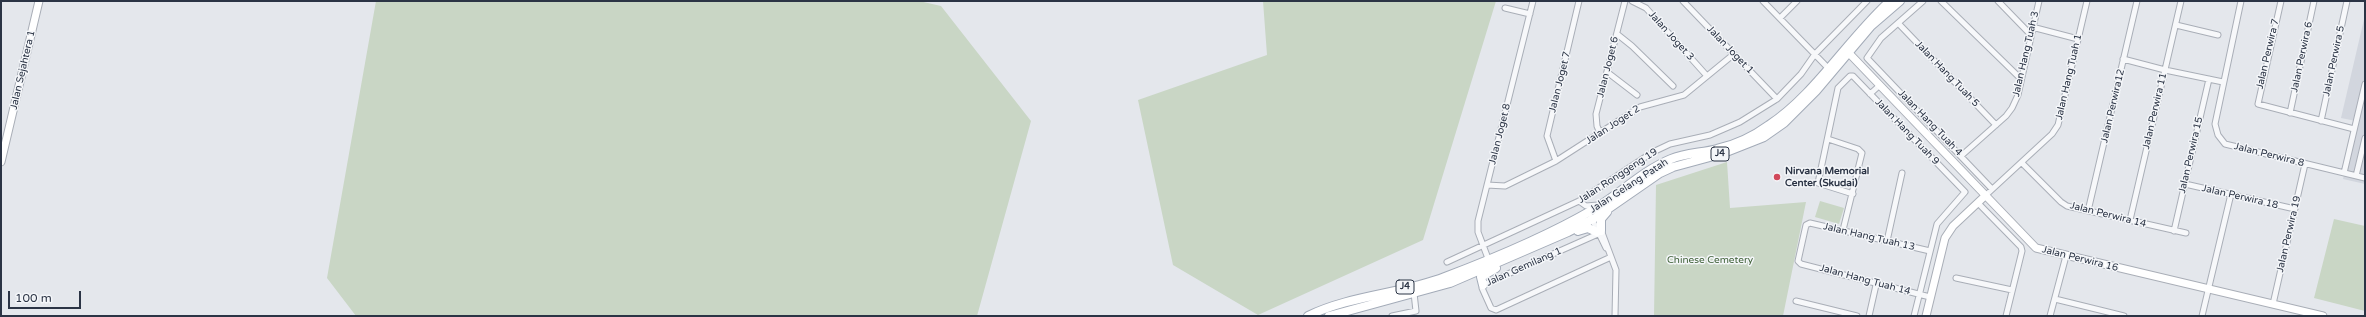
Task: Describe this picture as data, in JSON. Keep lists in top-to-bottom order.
{
  "streets": {
    "main road": ["J4", "Jalan Gelang Patah"],
    "street": [
      "Jalan Joget 3",
      "Jalan Joget 1",
      "Jalan Hang Tuah 3",
      "Jalan Perwira 7",
      "Jalan Perwira 6",
      "Jalan Perwira 5",
      "Jalan Joget 6",
      "Jalan Sejahtera 1",
      "Jalan Hang Tuah 5",
      "Jalan Hang Tuah 1",
      "Jalan Joget 7",
      "Jalan Perwira12",
      "Jalan Perwira 11",
      "Jalan Hang Tuah 4",
      "Jalan Joget 2",
      "Jalan Hang Tuah 9",
      "Jalan Joget 8",
      "Jalan Perwira 15",
      "Jalan Perwira 8",
      "Jalan Ronggeng 19",
      "Jalan Perwira 18",
      "Jalan Perwira 14",
      "Jalan Perwira 19",
      "Jalan Hang Tuah 13",
      "Jalan Perwira 16",
      "Jalan Gemilang 1",
      "Jalan Hang Tuah 14"
    ]
  },
  "crossings": [
    ["Jalan Joget 3", "Jalan Joget 2"],
    ["Jalan Joget 1", "Jalan Joget 2"],
    ["Jalan Joget 1", "Jalan Ronggeng 19"],
    ["Jalan Hang Tuah 3", "Jalan Hang Tuah 5"],
    ["Jalan Hang Tuah 3", "Jalan Hang Tuah 4"],
    ["Jalan Perwira 7", "Jalan Perwira 6"],
    ["Jalan Perwira 7", "Jalan Perwira 5"],
    ["Jalan Joget 6", "Jalan Joget 2"],
    ["Jalan Hang Tuah 5", "Jalan Hang Tuah 4"],
    ["Jalan Hang Tuah 1", "Jalan Hang Tuah 4"],
    ["Jalan Hang Tuah 1", "Jalan Perwira 14"],
    ["Jalan Hang Tuah 1", "Jalan Perwira 16"],
    ["Jalan Joget 7", "Jalan Joget 2"],
    ["Jalan Perwira12", "Jalan Perwira 14"],
    ["Jalan Perwira 11", "Jalan Perwira 14"],
    ["Jalan Joget 2", "Jalan Joget 8"],
    ["Jalan Hang Tuah 9", "Jalan Hang Tuah 13"],
    ["Jalan Joget 8", "Jalan Ronggeng 19"],
    ["Jalan Joget 8", "Jalan Gelang Patah"],
    ["J4", "Jalan Gelang Patah"],
    ["J4", "Jalan Perwira 16"],
    ["Jalan Perwira 15", "Jalan Perwira 18"],
    ["Jalan Perwira 15", "Jalan Perwira 14"],
    ["Jalan Perwira 8", "Jalan Perwira 19"],
    ["Jalan Gelang Patah", "Jalan Perwira 16"],
    ["Jalan Perwira 18", "Jalan Perwira 19"],
    ["Jalan Perwira 19", "Jalan Perwira 16"],
    ["Jalan Hang Tuah 13", "Jalan Hang Tuah 14"]
  ],
  "parks": ["Chinese Cemetery"],
  "places": ["Nirvana Memorial Center (Skudai)"],
  "scale_bar": "100 m"
}
